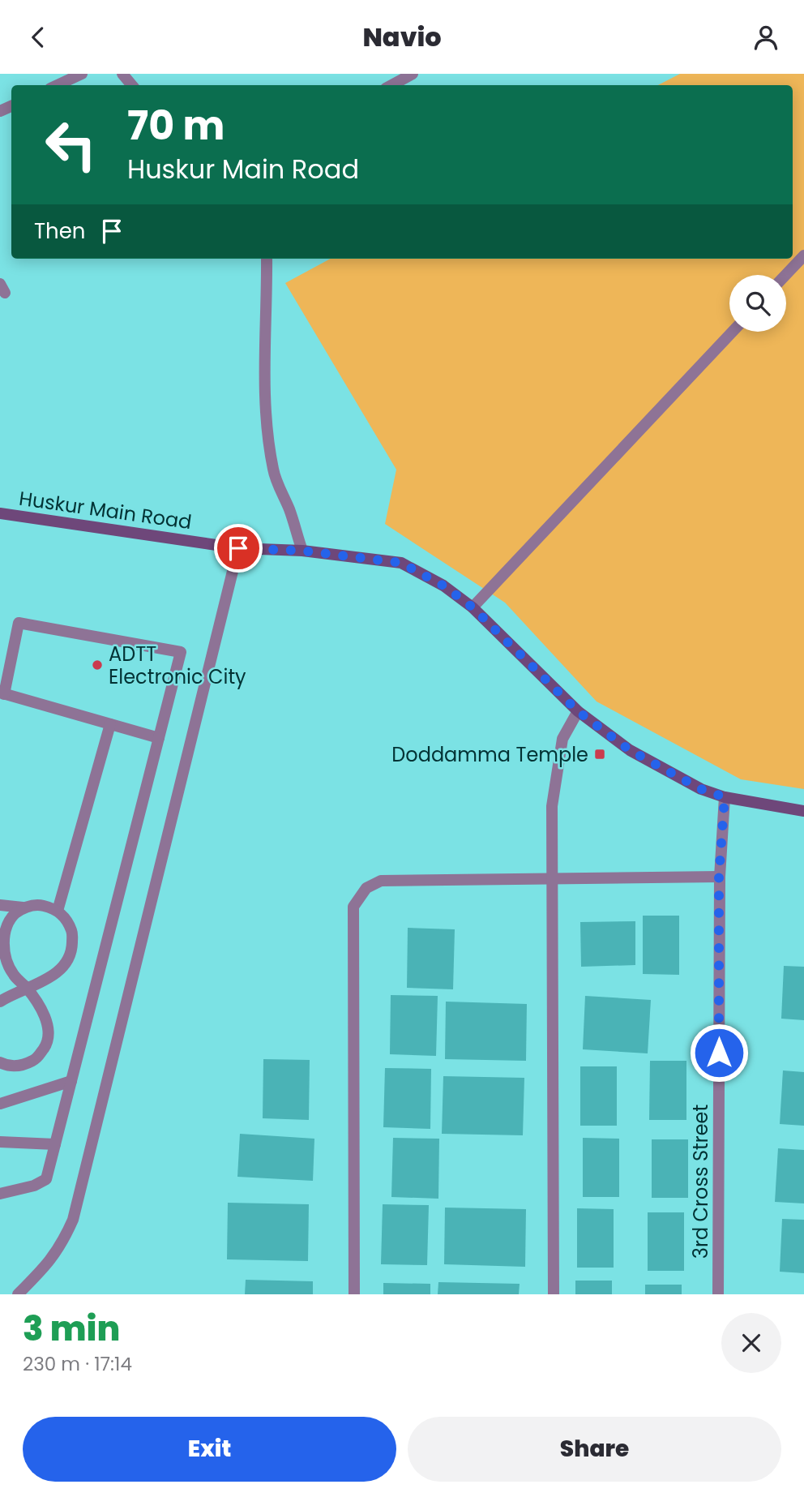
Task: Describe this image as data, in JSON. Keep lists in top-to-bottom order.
{
  "streets": {
    "main road": ["Huskur Main Road"],
    "street": ["3rd Cross Street"]
  },
  "crossings": [
    ["Huskur Main Road", "3rd Cross Street"]
  ],
  "places": {
    "other": ["ADTT Electronic City"],
    "transit": ["Doddamma Temple"]
  },
  "page": {
    "header": "Navio",
    "turn": ["70 m", "Huskur Main Road"],
    "then": "Then",
    "heading": ["3 min", "230 m · 17:14"],
    "buttons": ["Exit", "Share"]
  }
}
